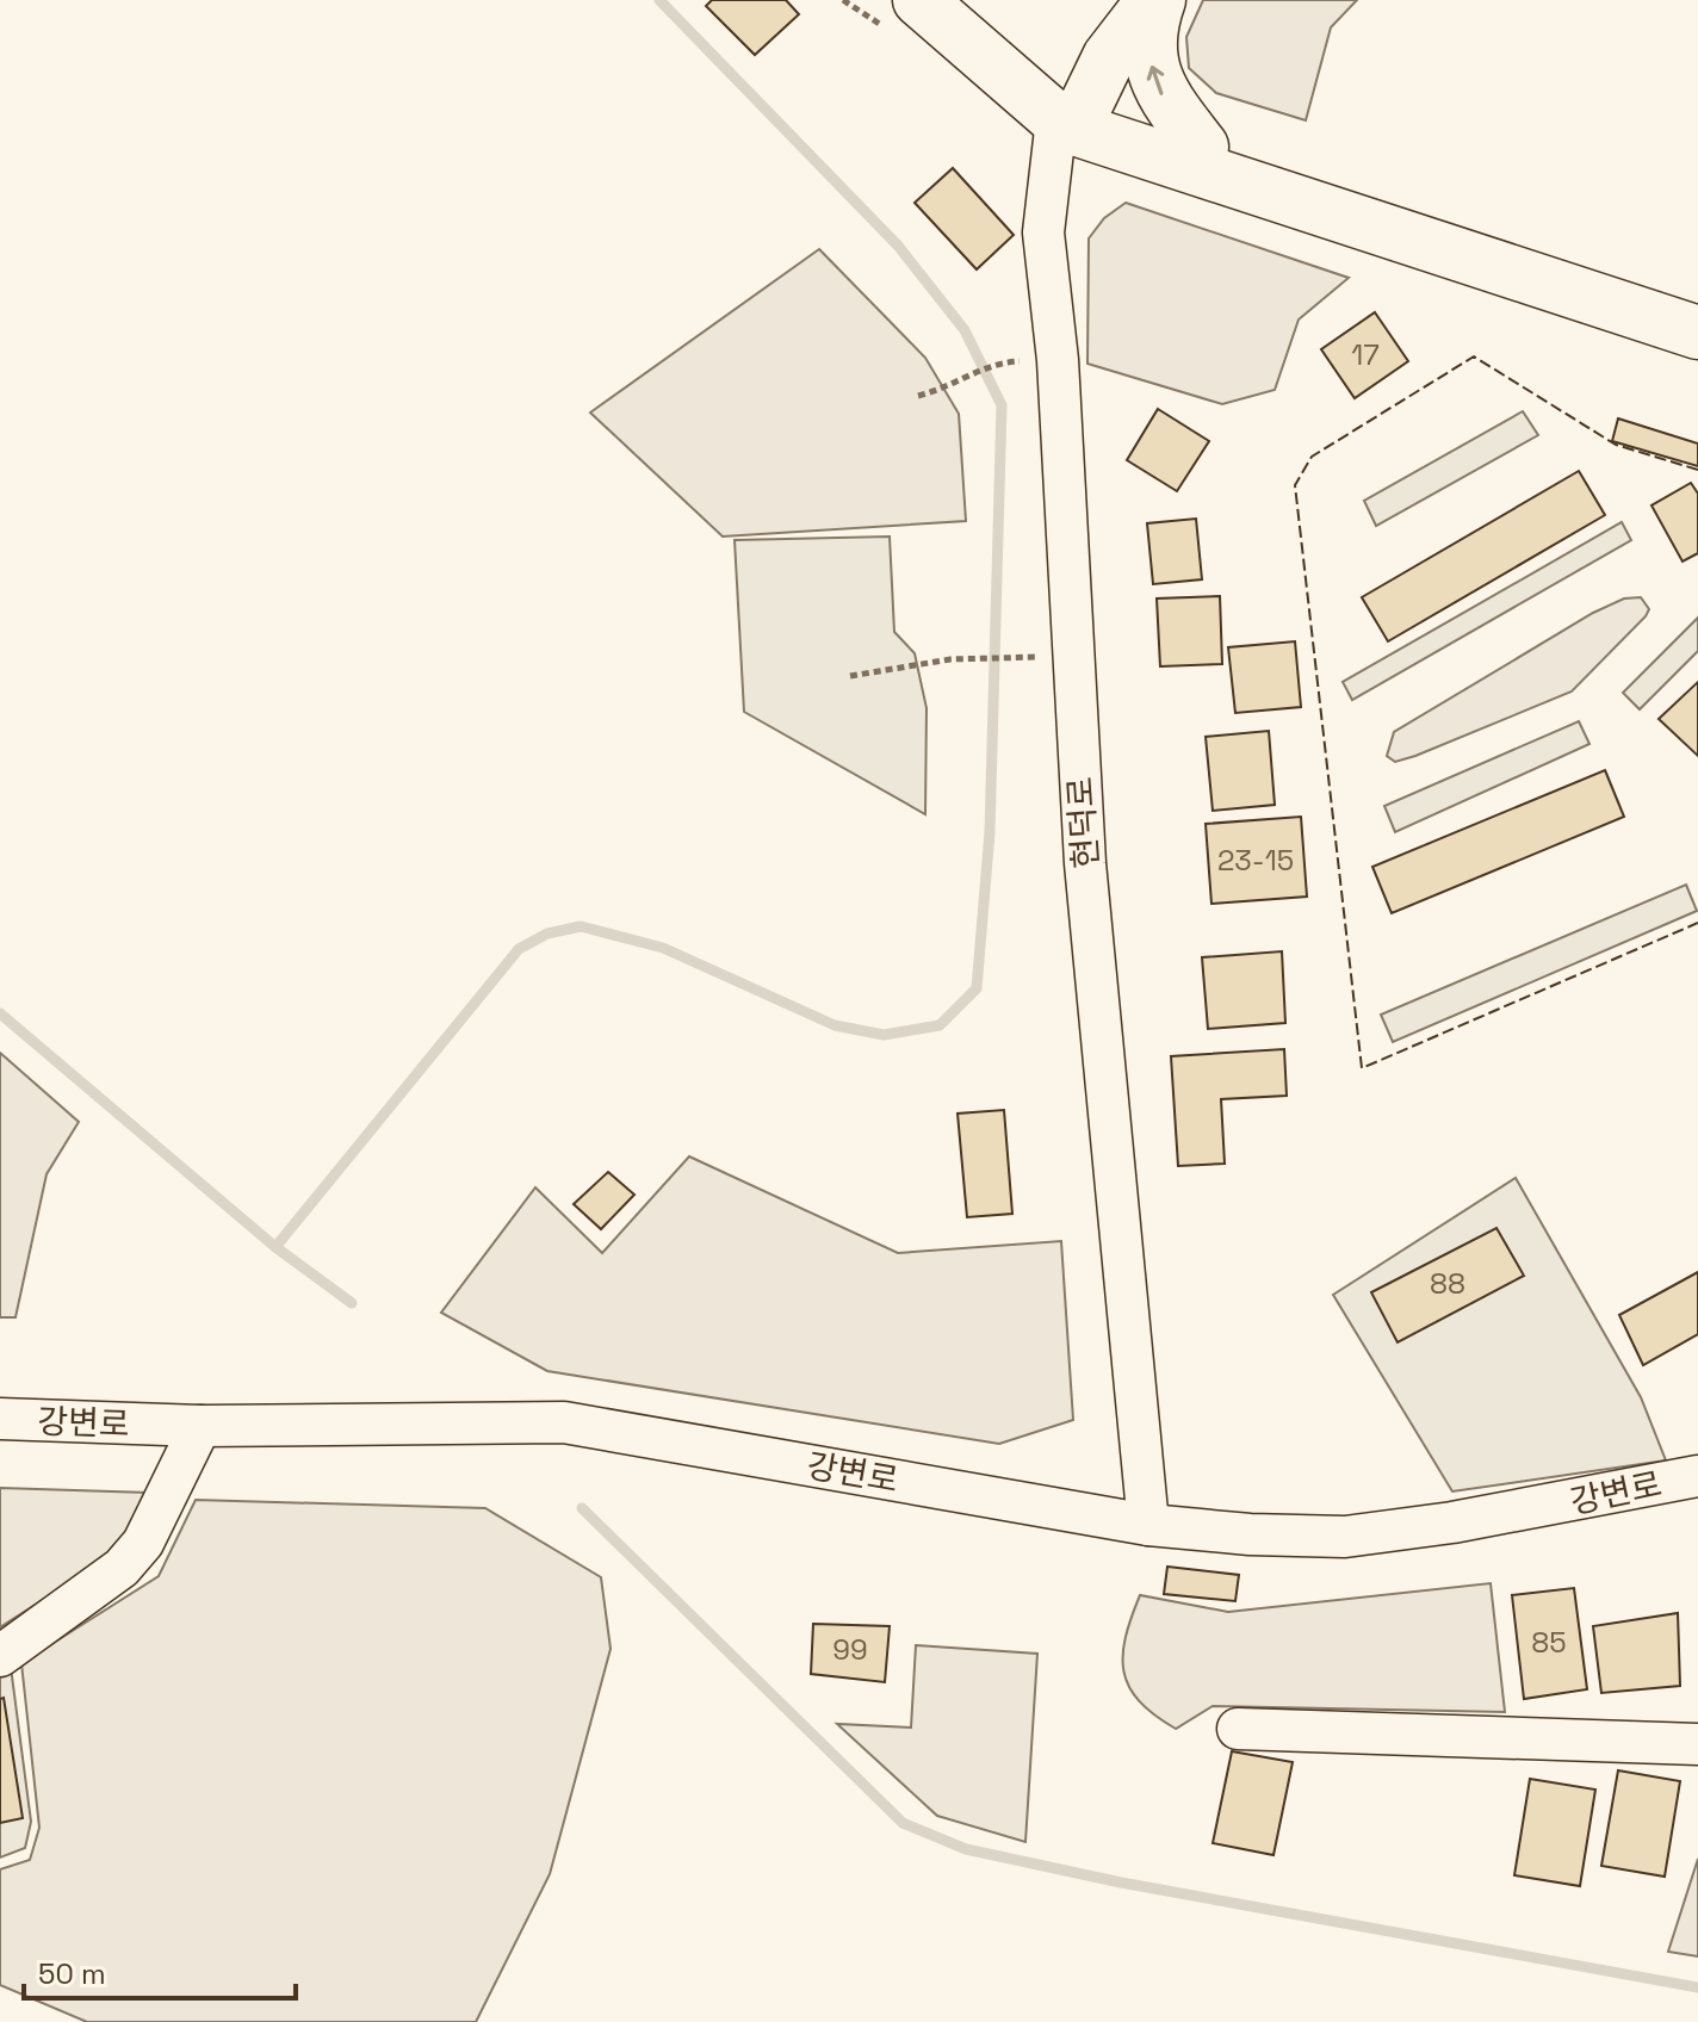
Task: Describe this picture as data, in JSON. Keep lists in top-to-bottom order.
{
  "streets": {
    "street": ["현덕로", "강변로"]
  },
  "crossings": [
    ["현덕로", "강변로"]
  ],
  "house_numbers": [
    "17",
    "23-15",
    "88",
    "85",
    "99"
  ],
  "scale_bar": "50 m"
}
